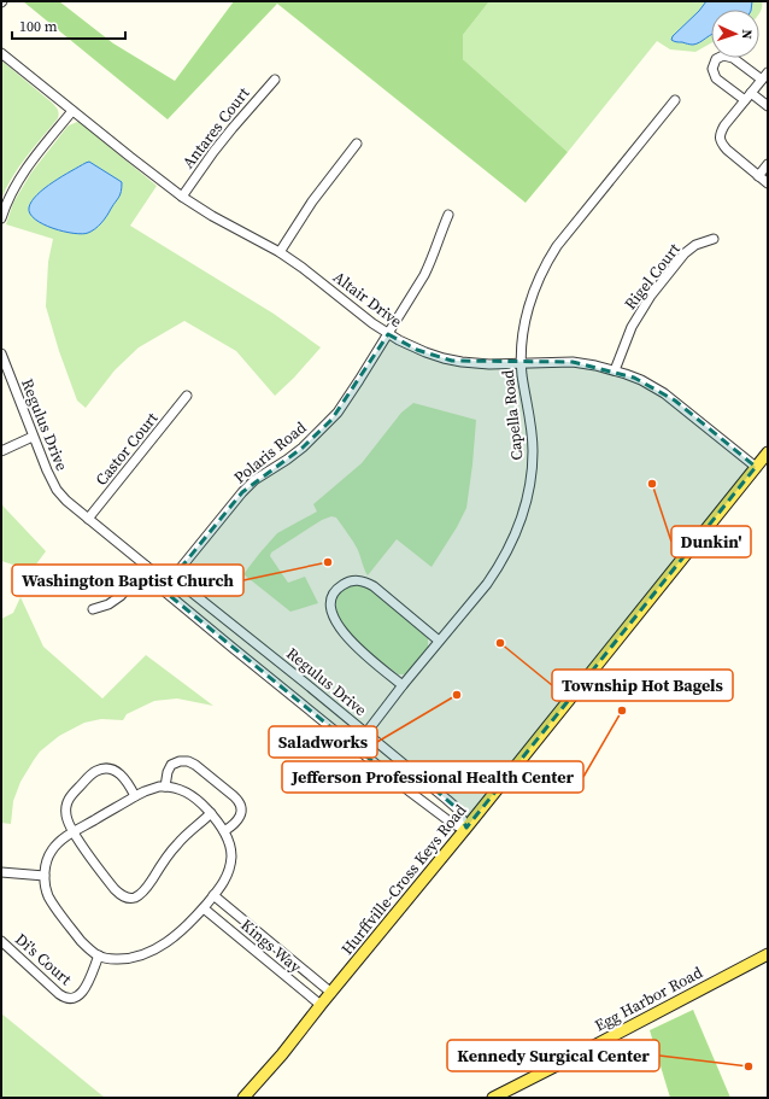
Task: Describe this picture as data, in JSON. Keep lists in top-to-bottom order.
{
  "streets": {
    "main road": ["Hurffville-Cross Keys Road", "Egg Harbor Road"],
    "street": [
      "Antares Court",
      "Rigel Court",
      "Altair Drive",
      "Capella Road",
      "Regulus Drive",
      "Castor Court",
      "Polaris Road",
      "Kings Way",
      "Di's Court"
    ]
  },
  "crossings": [
    ["Antares Court", "Altair Drive"],
    ["Rigel Court", "Altair Drive"],
    ["Altair Drive", "Capella Road"],
    ["Altair Drive", "Polaris Road"],
    ["Altair Drive", "Hurffville-Cross Keys Road"],
    ["Capella Road", "Regulus Drive"],
    ["Regulus Drive", "Castor Court"],
    ["Regulus Drive", "Polaris Road"],
    ["Regulus Drive", "Hurffville-Cross Keys Road"],
    ["Hurffville-Cross Keys Road", "Kings Way"]
  ],
  "places": [
    "Dunkin'",
    "Washington Baptist Church",
    "Township Hot Bagels",
    "Saladworks",
    "Jefferson Professional Health Center",
    "Kennedy Surgical Center"
  ],
  "scale_bar": "100 m",
  "north": "right"
}
